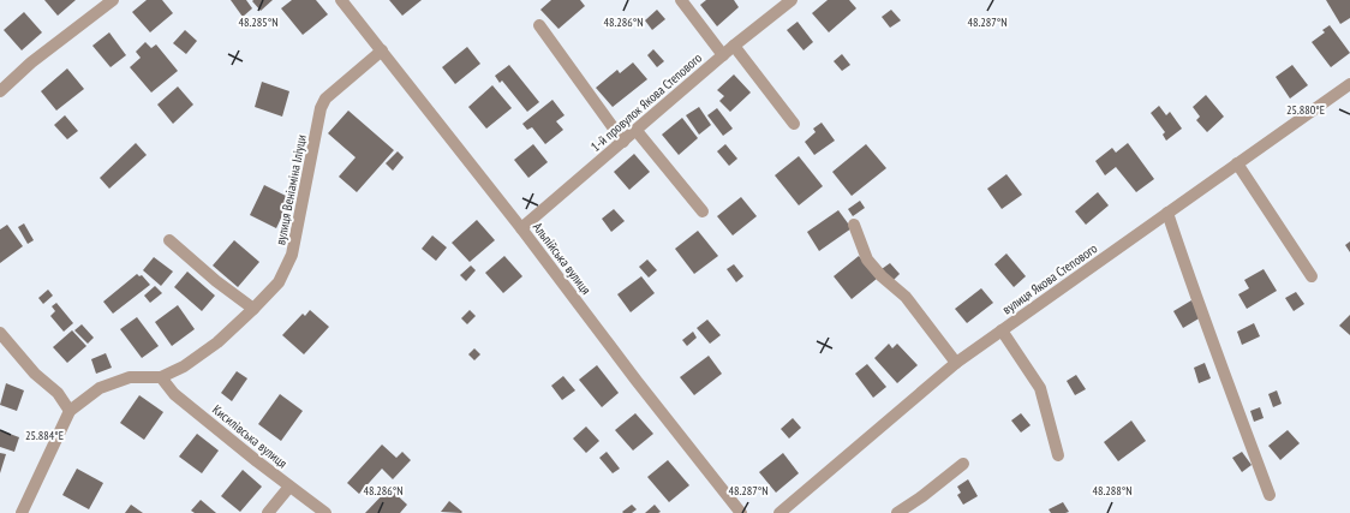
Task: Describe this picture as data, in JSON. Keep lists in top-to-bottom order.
{
  "streets": {
    "street": [
      "1-й провулок Якова Степового",
      "вулиця Веніаміна Іліуци",
      "Альпійська вулиця",
      "вулиця Якова Степового",
      "Кисилівська вулиця"
    ]
  },
  "crossings": [
    ["1-й провулок Якова Степового", "Альпійська вулиця"],
    ["вулиця Веніаміна Іліуци", "Альпійська вулиця"],
    ["вулиця Веніаміна Іліуци", "Кисилівська вулиця"]
  ],
  "coordinates": [
    "48.285°N",
    "48.286°N",
    "48.287°N",
    "25.880°E",
    "25.884°E",
    "48.288°N"
  ]
}
